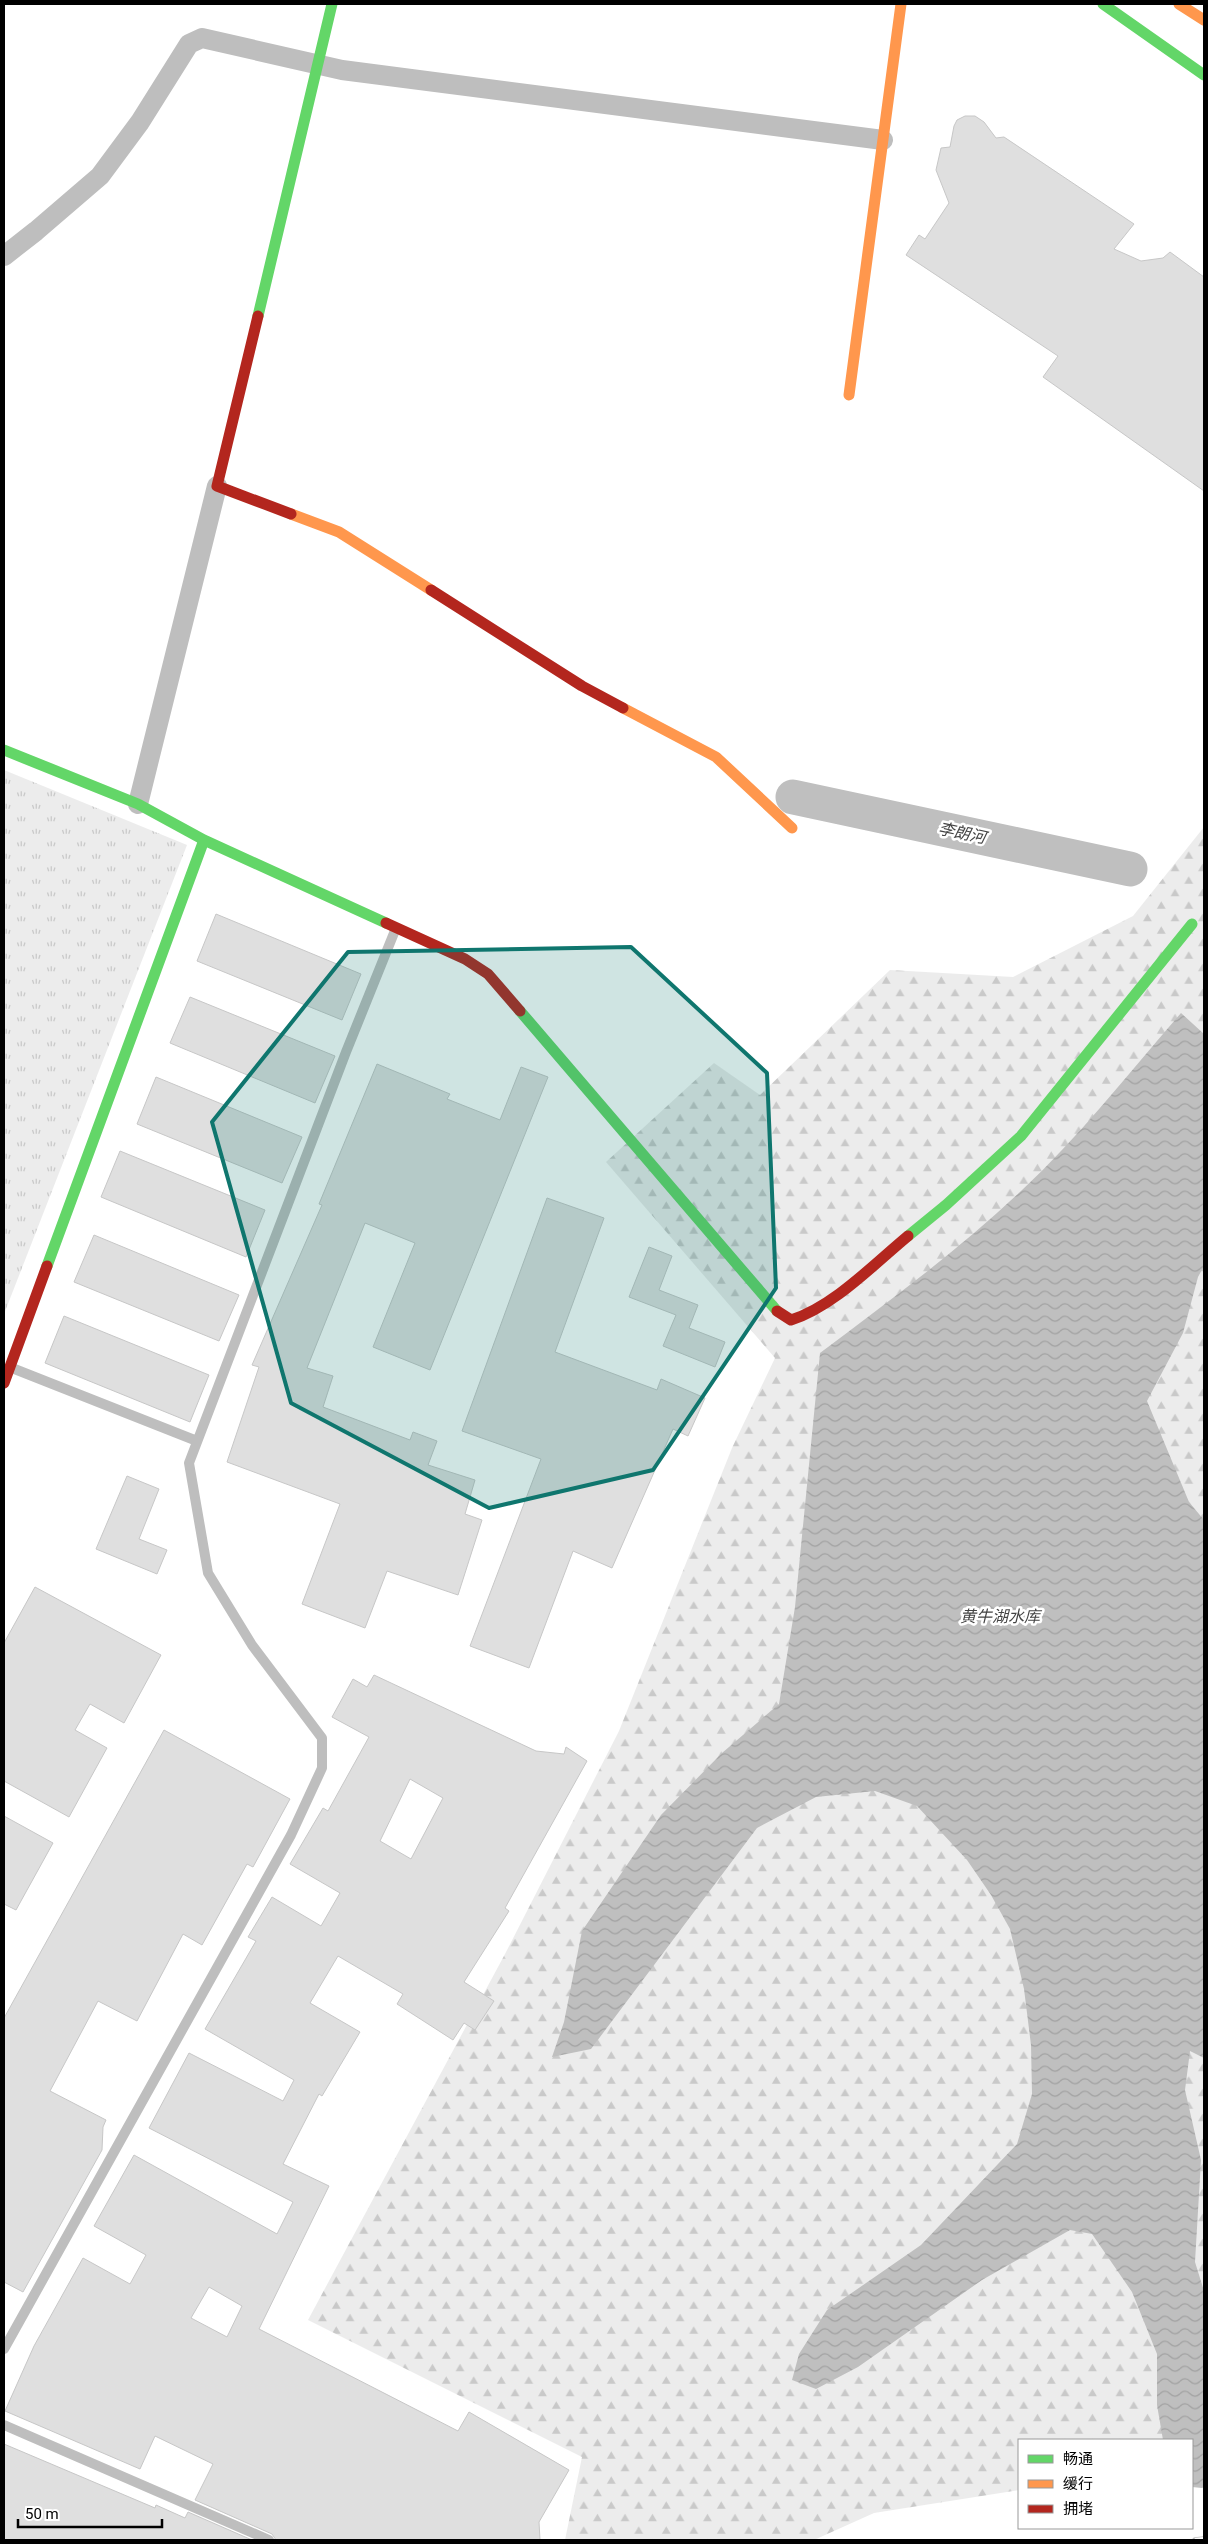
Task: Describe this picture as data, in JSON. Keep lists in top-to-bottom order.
{
  "water": ["李朗河", "黄牛湖水库"],
  "legend": ["畅通", "缓行", "拥堵"],
  "scale_bar": "50 m"
}
